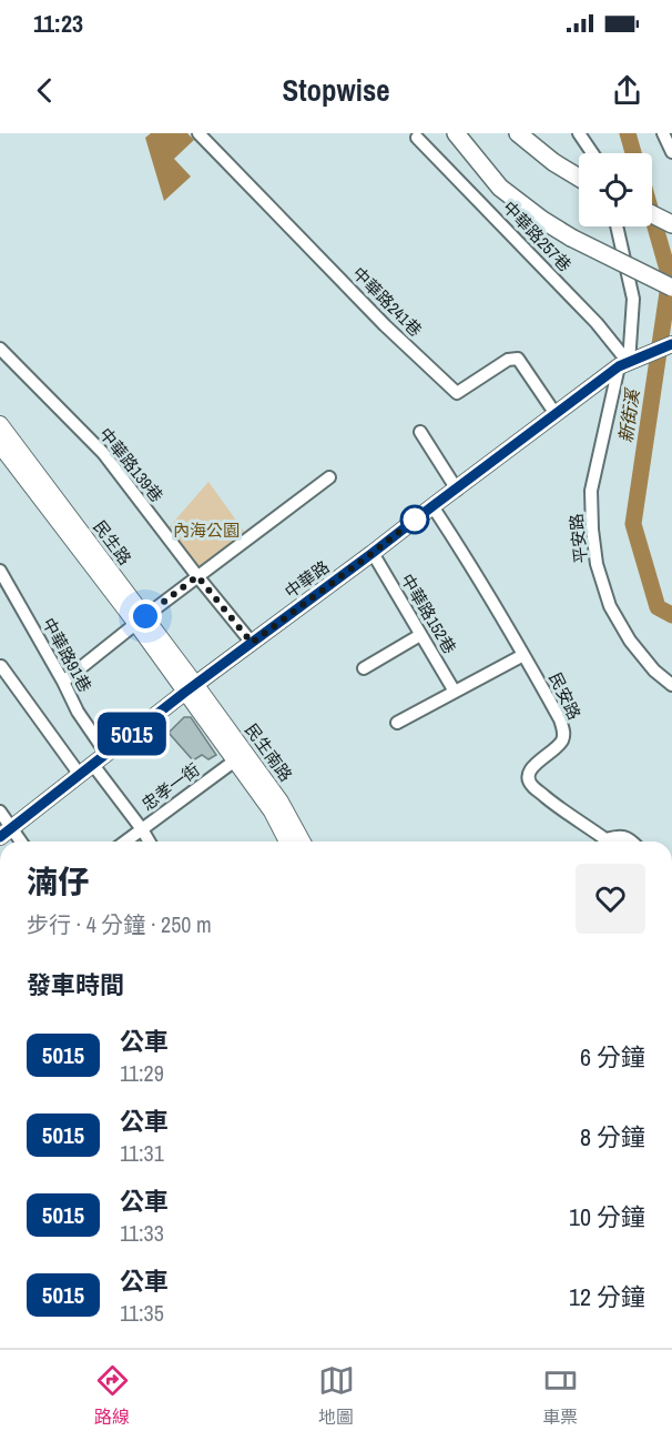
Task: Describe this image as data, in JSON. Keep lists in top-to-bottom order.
{
  "streets": {
    "main road": ["民生路", "中華路", "民生南路"],
    "street": [
      "中華路257巷",
      "中華路241巷",
      "中華路139巷",
      "平安路",
      "中華路152巷",
      "中華路91巷",
      "民安路",
      "忠孝一街"
    ]
  },
  "crossings": [
    ["中華路257巷", "平安路"],
    ["中華路257巷", "中華路"],
    ["中華路241巷", "中華路"],
    ["中華路139巷", "中華路"],
    ["平安路", "中華路"],
    ["民生路", "中華路"],
    ["民生路", "民生南路"],
    ["中華路", "中華路152巷"],
    ["中華路", "中華路91巷"],
    ["中華路", "民安路"],
    ["中華路", "民生南路"],
    ["民生南路", "忠孝一街"]
  ],
  "water": ["新街溪"],
  "parks": ["內海公園"],
  "lines": ["bus line 5015"],
  "page": {
    "status": "11:23",
    "header": "Stopwise",
    "on_map": "5015",
    "heading": [
      ["湳仔", "步行 · 4 分鐘 · 250 m"],
      "發車時間"
    ],
    "list": [
      {
        "mark": "5015",
        "name": "公車",
        "note": "11:29",
        "value": "6 分鐘"
      },
      {
        "mark": "5015",
        "name": "公車",
        "note": "11:31",
        "value": "8 分鐘"
      },
      {
        "mark": "5015",
        "name": "公車",
        "note": "11:33",
        "value": "10 分鐘"
      },
      {
        "mark": "5015",
        "name": "公車",
        "note": "11:35",
        "value": "12 分鐘"
      }
    ],
    "tabs": ["路線", "地圖", "車票"]
  }
}
